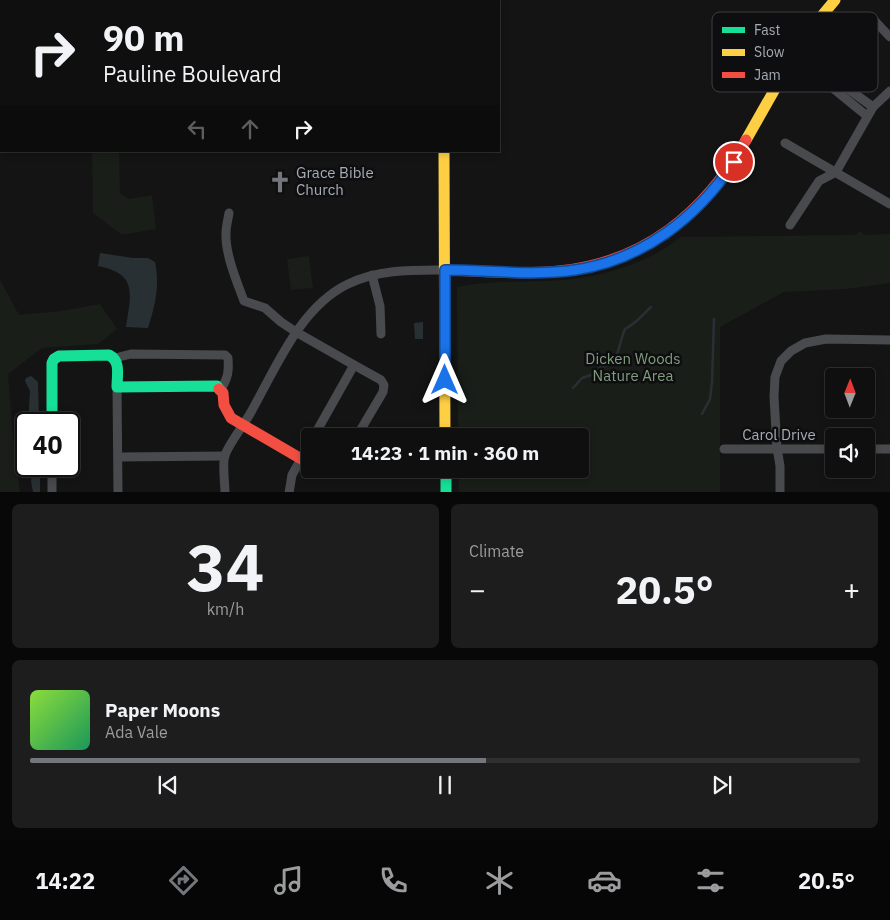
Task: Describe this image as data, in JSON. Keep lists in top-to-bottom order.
{
  "streets": {
    "street": ["Carol Drive"]
  },
  "parks": ["Dicken Woods Nature Area"],
  "places": {
    "church": ["Grace Bible Church"]
  },
  "legend": ["Fast", "Slow", "Jam"],
  "north": "top",
  "page": {
    "turn": ["90 m", "Pauline Boulevard"],
    "limit": "40",
    "trip": "14:23 · 1 min · 360 m",
    "tile": [
      ["34", "km/h"],
      "Climate"
    ],
    "heat": ["−", "20.5°", "+"],
    "song": ["Paper Moons", "Ada Vale"],
    "tabs": ["14:22", "20.5°"]
  }
}
